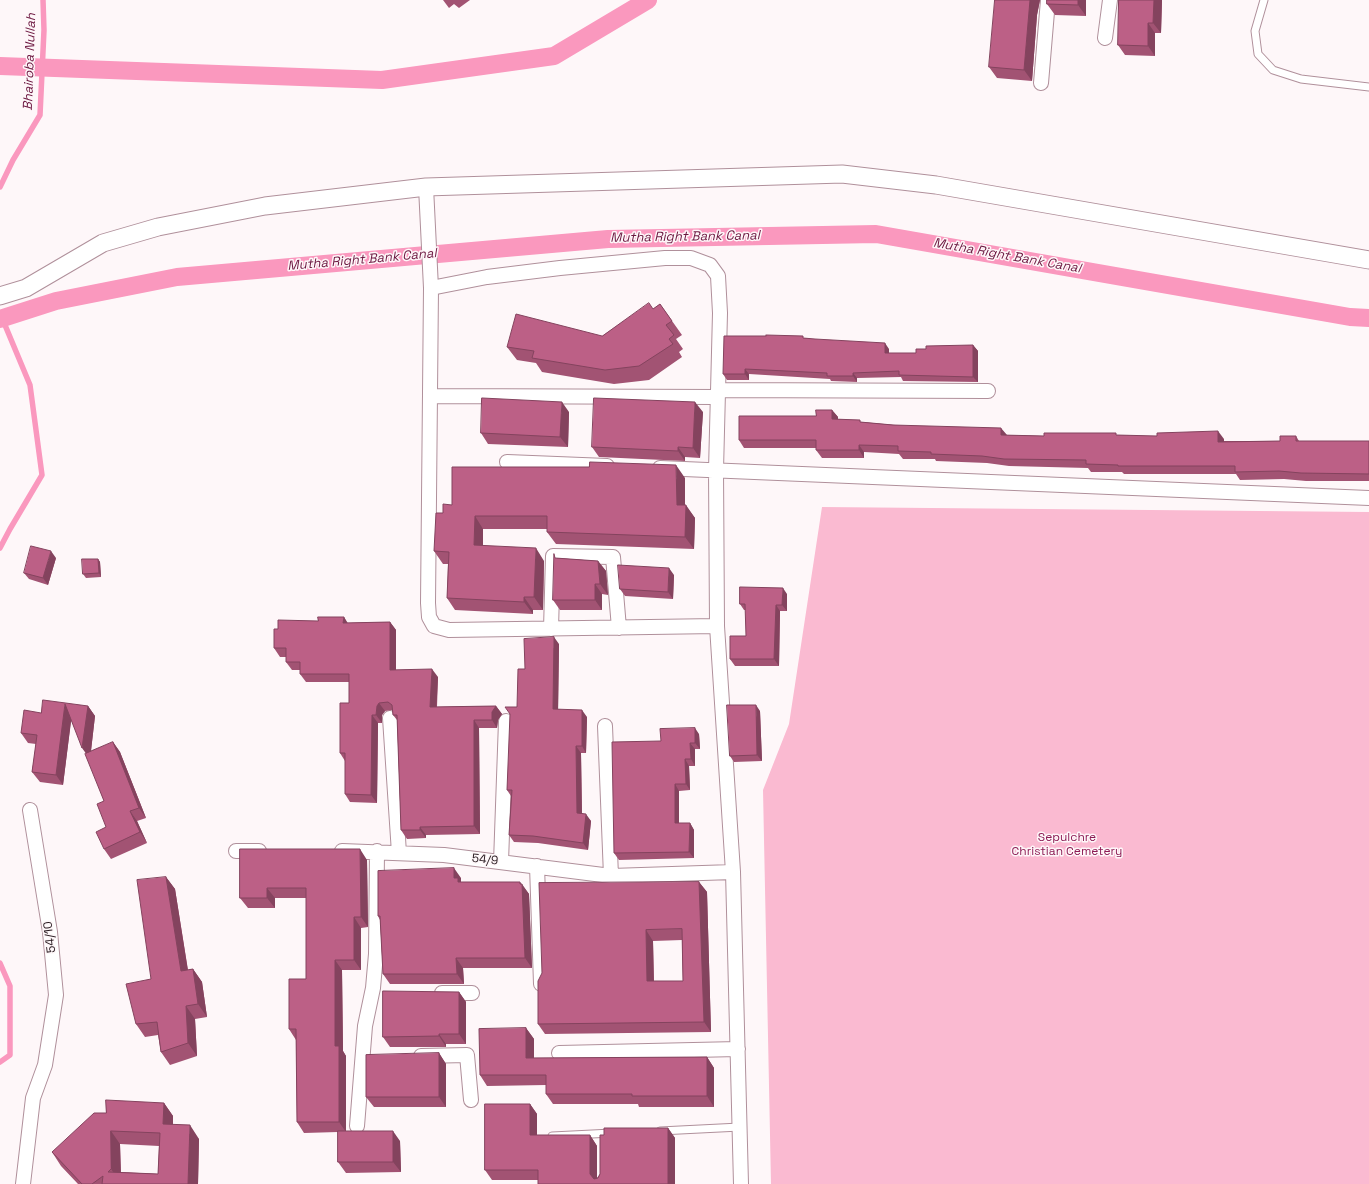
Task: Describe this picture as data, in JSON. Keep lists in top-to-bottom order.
{
  "streets": {
    "street": ["54/9", "54/10"]
  },
  "water": ["Bhairoba Nullah", "Mutha Right Bank Canal"],
  "parks": ["Sepulchre Christian Cemetery"]
}
